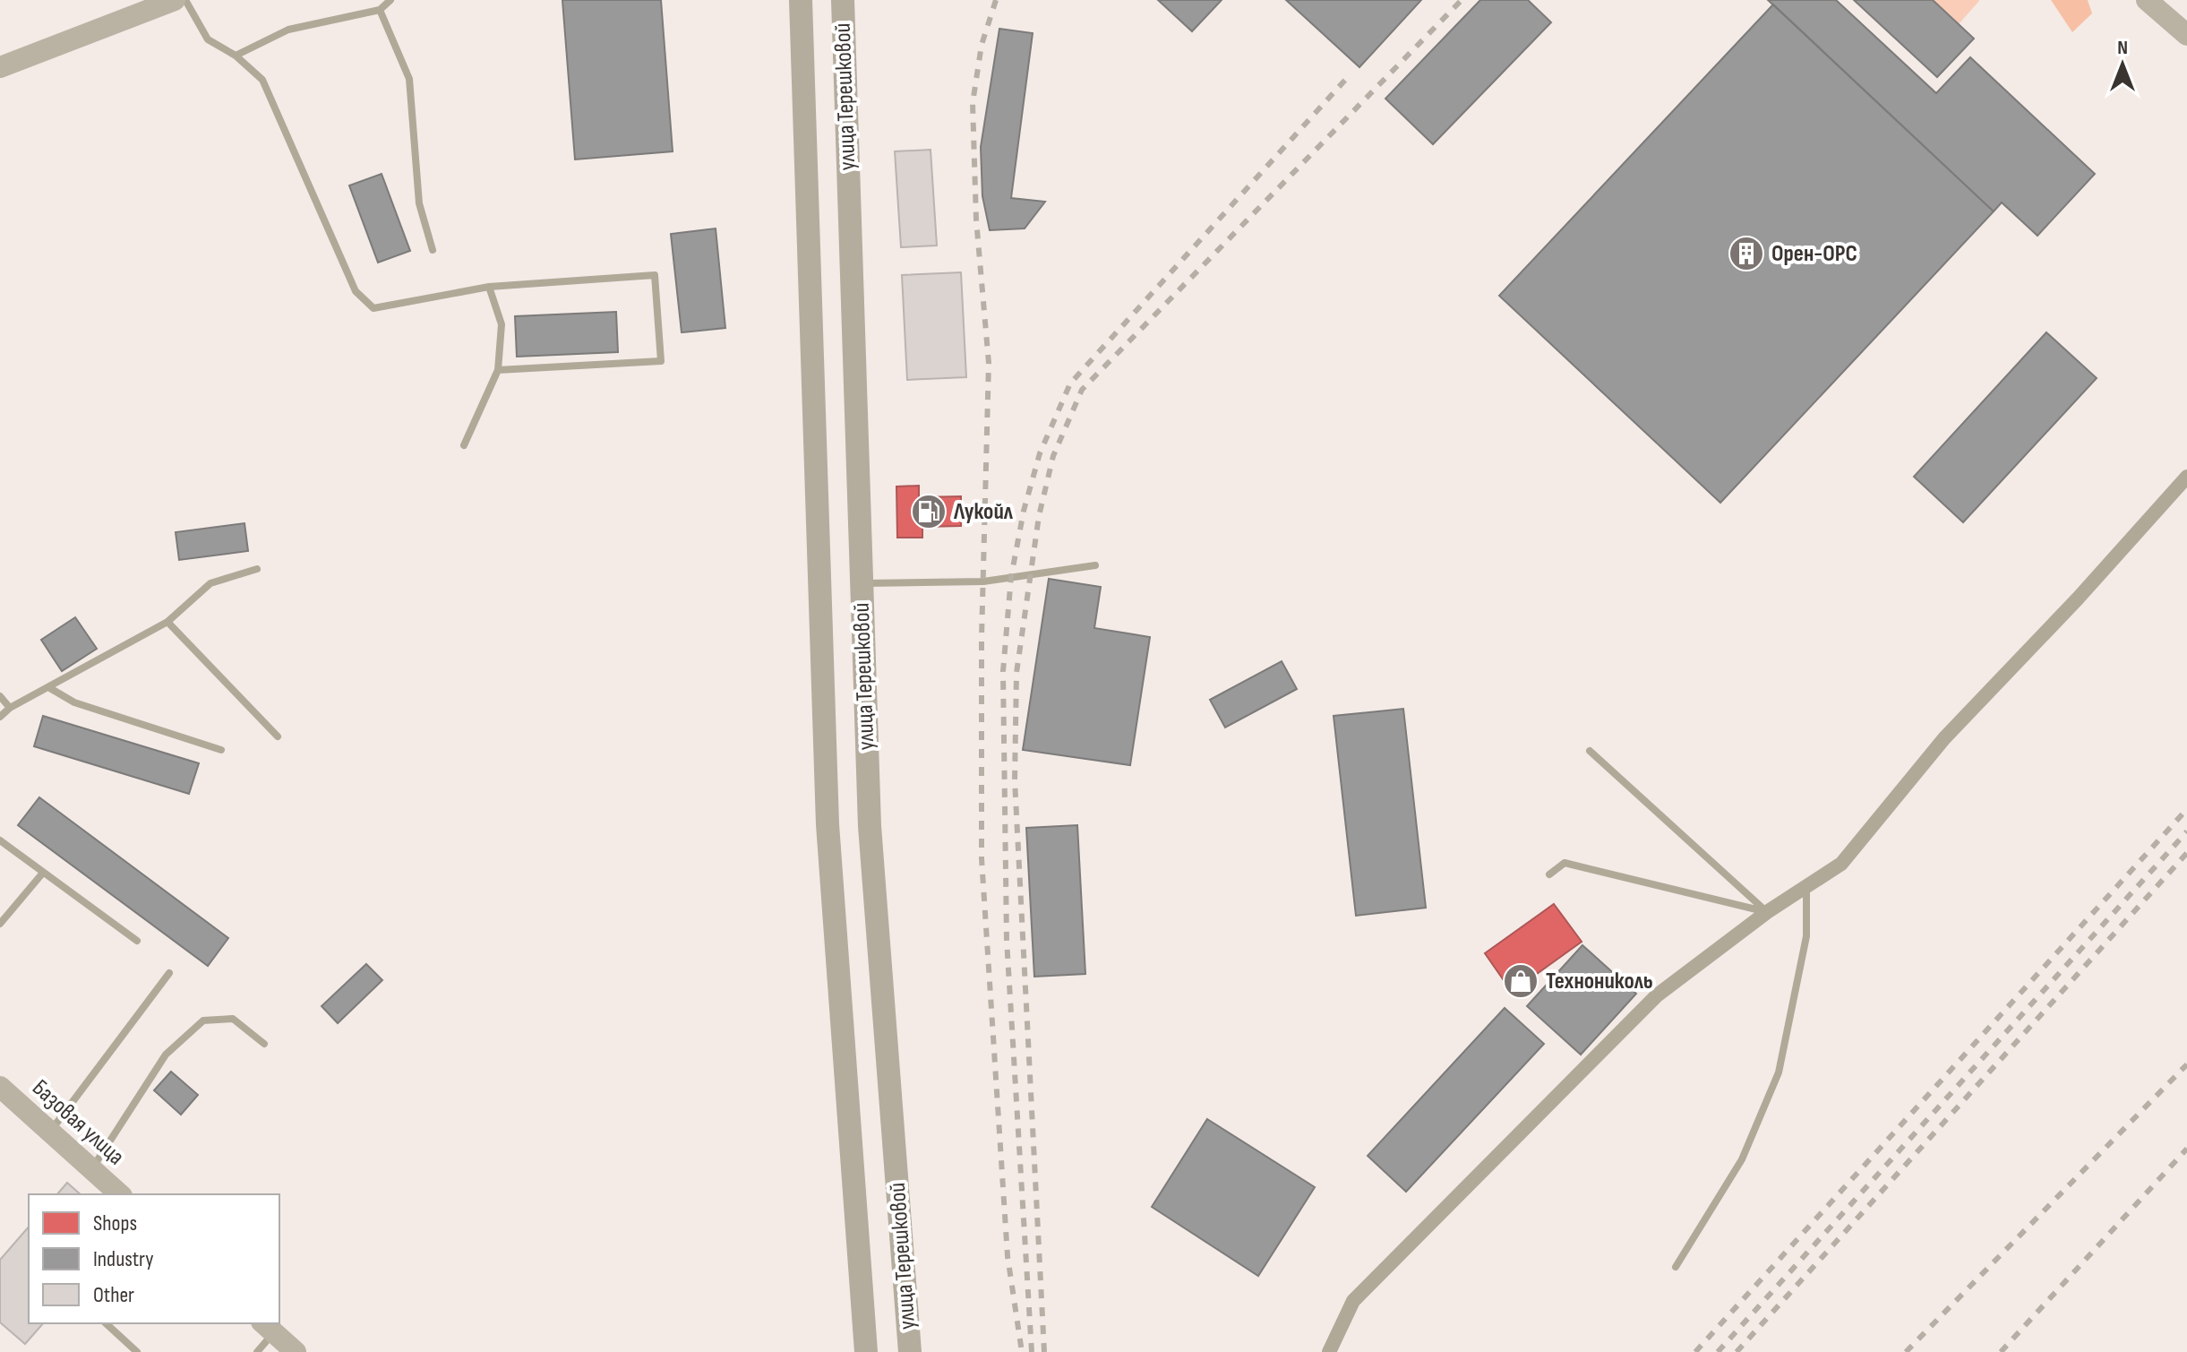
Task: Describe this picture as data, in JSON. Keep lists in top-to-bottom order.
{
  "streets": {
    "main road": ["улица Терешковой"],
    "street": ["Базовая улица"]
  },
  "places": {
    "building": ["Орен-ОРС"],
    "fuel station": ["Лукойл"],
    "shop": ["Технониколь"]
  },
  "legend": ["Shops", "Industry", "Other"],
  "north": "top"
}
